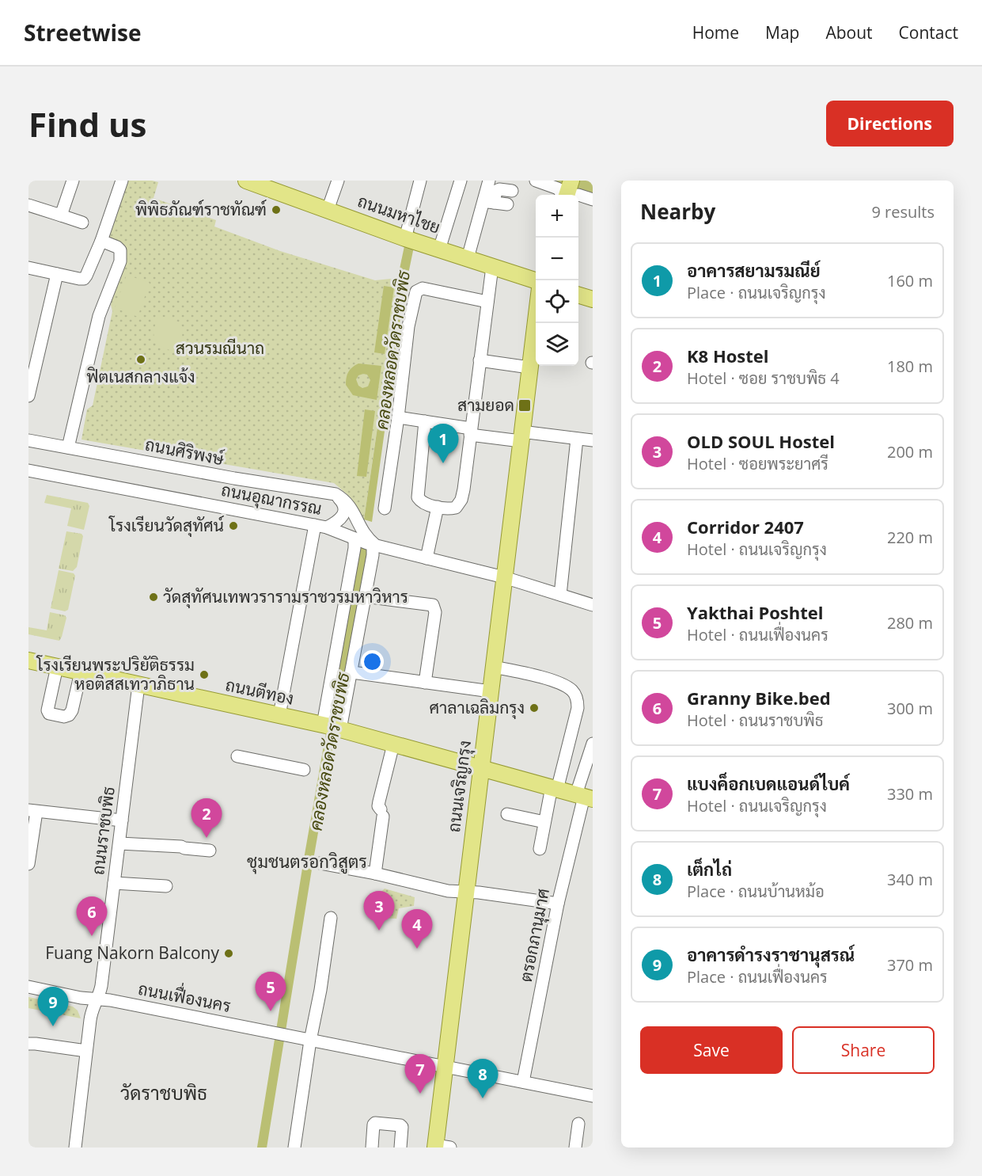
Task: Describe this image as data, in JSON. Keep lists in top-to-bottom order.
{
  "streets": {
    "main road": ["ถนนมหาไชย", "ถนนตีทอง", "ถนนเจริญกรุง"],
    "street": [
      "ถนนศิริพงษ์",
      "ถนนอุณากรรณ",
      "ถนนราชบพิธ",
      "ตรอกภานุมาศ",
      "ถนนเฟื่องนคร"
    ]
  },
  "crossings": [
    ["ถนนอุณากรรณ", "ถนนเจริญกรุง"],
    ["ถนนตีทอง", "ถนนเจริญกรุง"],
    ["ถนนตีทอง", "ถนนราชบพิธ"],
    ["ถนนตีทอง", "ตรอกภานุมาศ"],
    ["ถนนเจริญกรุง", "ถนนเฟื่องนคร"],
    ["ถนนราชบพิธ", "ถนนเฟื่องนคร"],
    ["ตรอกภานุมาศ", "ถนนเฟื่องนคร"]
  ],
  "districts": ["ชุมชนตรอกวิสูตร", "วัดราชบพิธ"],
  "water": ["คลองหลอดวัดราชบพิธ"],
  "parks": ["สวนรมณีนาถ"],
  "places": {
    "other": [
      "พิพิธภัณฑ์ราชทัณฑ์",
      "ฟิตเนสกลางแจ้ง",
      "โรงเรียนวัดสุทัศน์",
      "วัดสุทัศนเทพวรารามราชวรมหาวิหาร",
      "โรงเรียนพระปริยัติธรรม หอติสสเทวาภิธาน",
      "ศาลาเฉลิมกรุง",
      "Fuang Nakorn Balcony"
    ],
    "transit": ["สามยอด"]
  },
  "page": {
    "header": "Streetwise",
    "nav": [
      "Home",
      "Map",
      "About",
      "Contact"
    ],
    "buttons": [
      "Directions",
      ["Save", "Share"]
    ],
    "title": "Find us",
    "heading": ["Nearby", "9 results"],
    "map_buttons": ["+", "−"],
    "list": [
      {
        "mark": "1",
        "name": "อาคารสยามรมณีย์",
        "note": "Place · ถนนเจริญกรุง",
        "value": "160 m"
      },
      {
        "mark": "2",
        "name": "K8 Hostel",
        "note": "Hotel · ซอย ราชบพิธ 4",
        "value": "180 m"
      },
      {
        "mark": "3",
        "name": "OLD SOUL Hostel",
        "note": "Hotel · ซอยพระยาศรี",
        "value": "200 m"
      },
      {
        "mark": "4",
        "name": "Corridor 2407",
        "note": "Hotel · ถนนเจริญกรุง",
        "value": "220 m"
      },
      {
        "mark": "5",
        "name": "Yakthai Poshtel",
        "note": "Hotel · ถนนเฟื่องนคร",
        "value": "280 m"
      },
      {
        "mark": "6",
        "name": "Granny Bike.bed",
        "note": "Hotel · ถนนราชบพิธ",
        "value": "300 m"
      },
      {
        "mark": "7",
        "name": "แบงค็อกเบดแอนด์ไบค์",
        "note": "Hotel · ถนนเจริญกรุง",
        "value": "330 m"
      },
      {
        "mark": "8",
        "name": "เต็กไถ่",
        "note": "Place · ถนนบ้านหม้อ",
        "value": "340 m"
      },
      {
        "mark": "9",
        "name": "อาคารดำรงราชานุสรณ์",
        "note": "Place · ถนนเฟื่องนคร",
        "value": "370 m"
      }
    ],
    "pins": [
      "1",
      "2",
      "3",
      "6",
      "4",
      "5",
      "9",
      "7",
      "8"
    ]
  }
}
